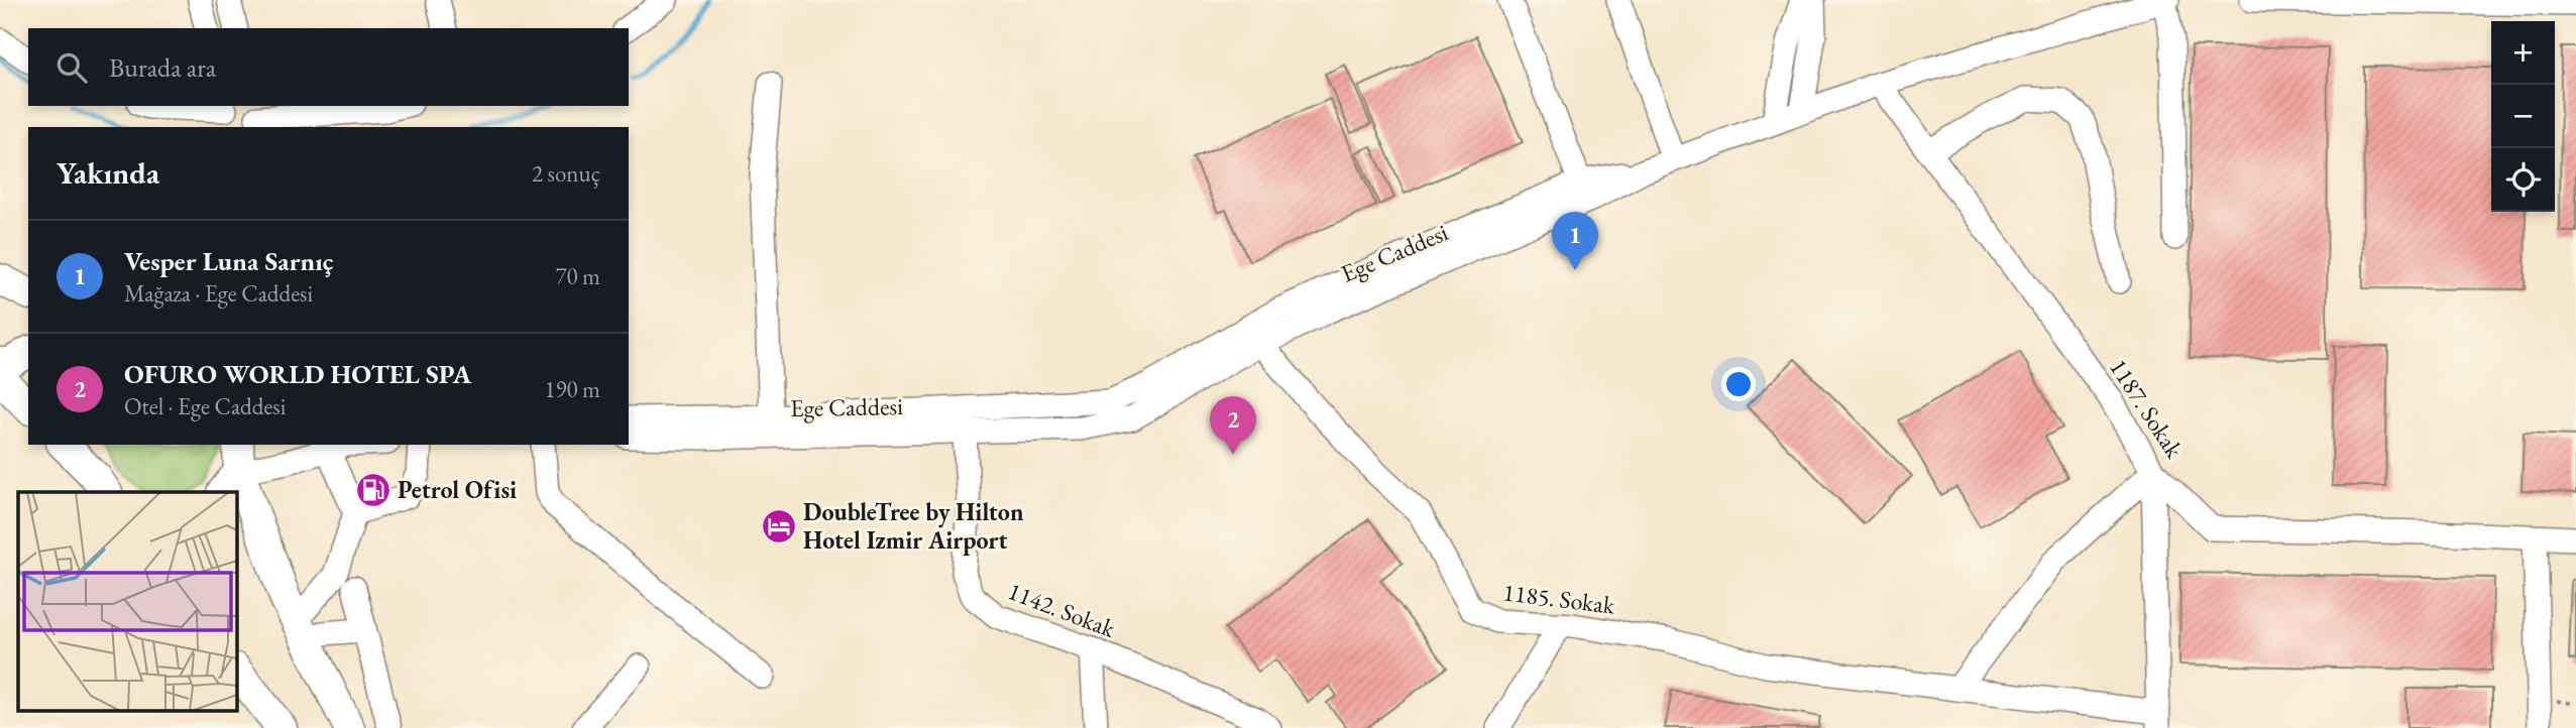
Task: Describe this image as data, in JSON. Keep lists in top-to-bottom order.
{
  "streets": {
    "street": [
      "Ege Caddesi",
      "1187. Sokak",
      "1185. Sokak",
      "1142. Sokak"
    ]
  },
  "crossings": [
    ["Ege Caddesi", "1185. Sokak"],
    ["Ege Caddesi", "1142. Sokak"]
  ],
  "places": {
    "fuel station": ["Petrol Ofisi"],
    "hotel": ["DoubleTree by Hilton Hotel Izmir Airport"]
  },
  "page": {
    "map_buttons": ["+", "−"],
    "search": "Burada ara",
    "heading": ["Yakında", "2 sonuç"],
    "pins": ["1", "2"],
    "list": [
      {
        "mark": "1",
        "name": "Vesper Luna Sarnıç",
        "note": "Mağaza · Ege Caddesi",
        "value": "70 m"
      },
      {
        "mark": "2",
        "name": "OFURO WORLD HOTEL SPA",
        "note": "Otel · Ege Caddesi",
        "value": "190 m"
      }
    ]
  }
}
